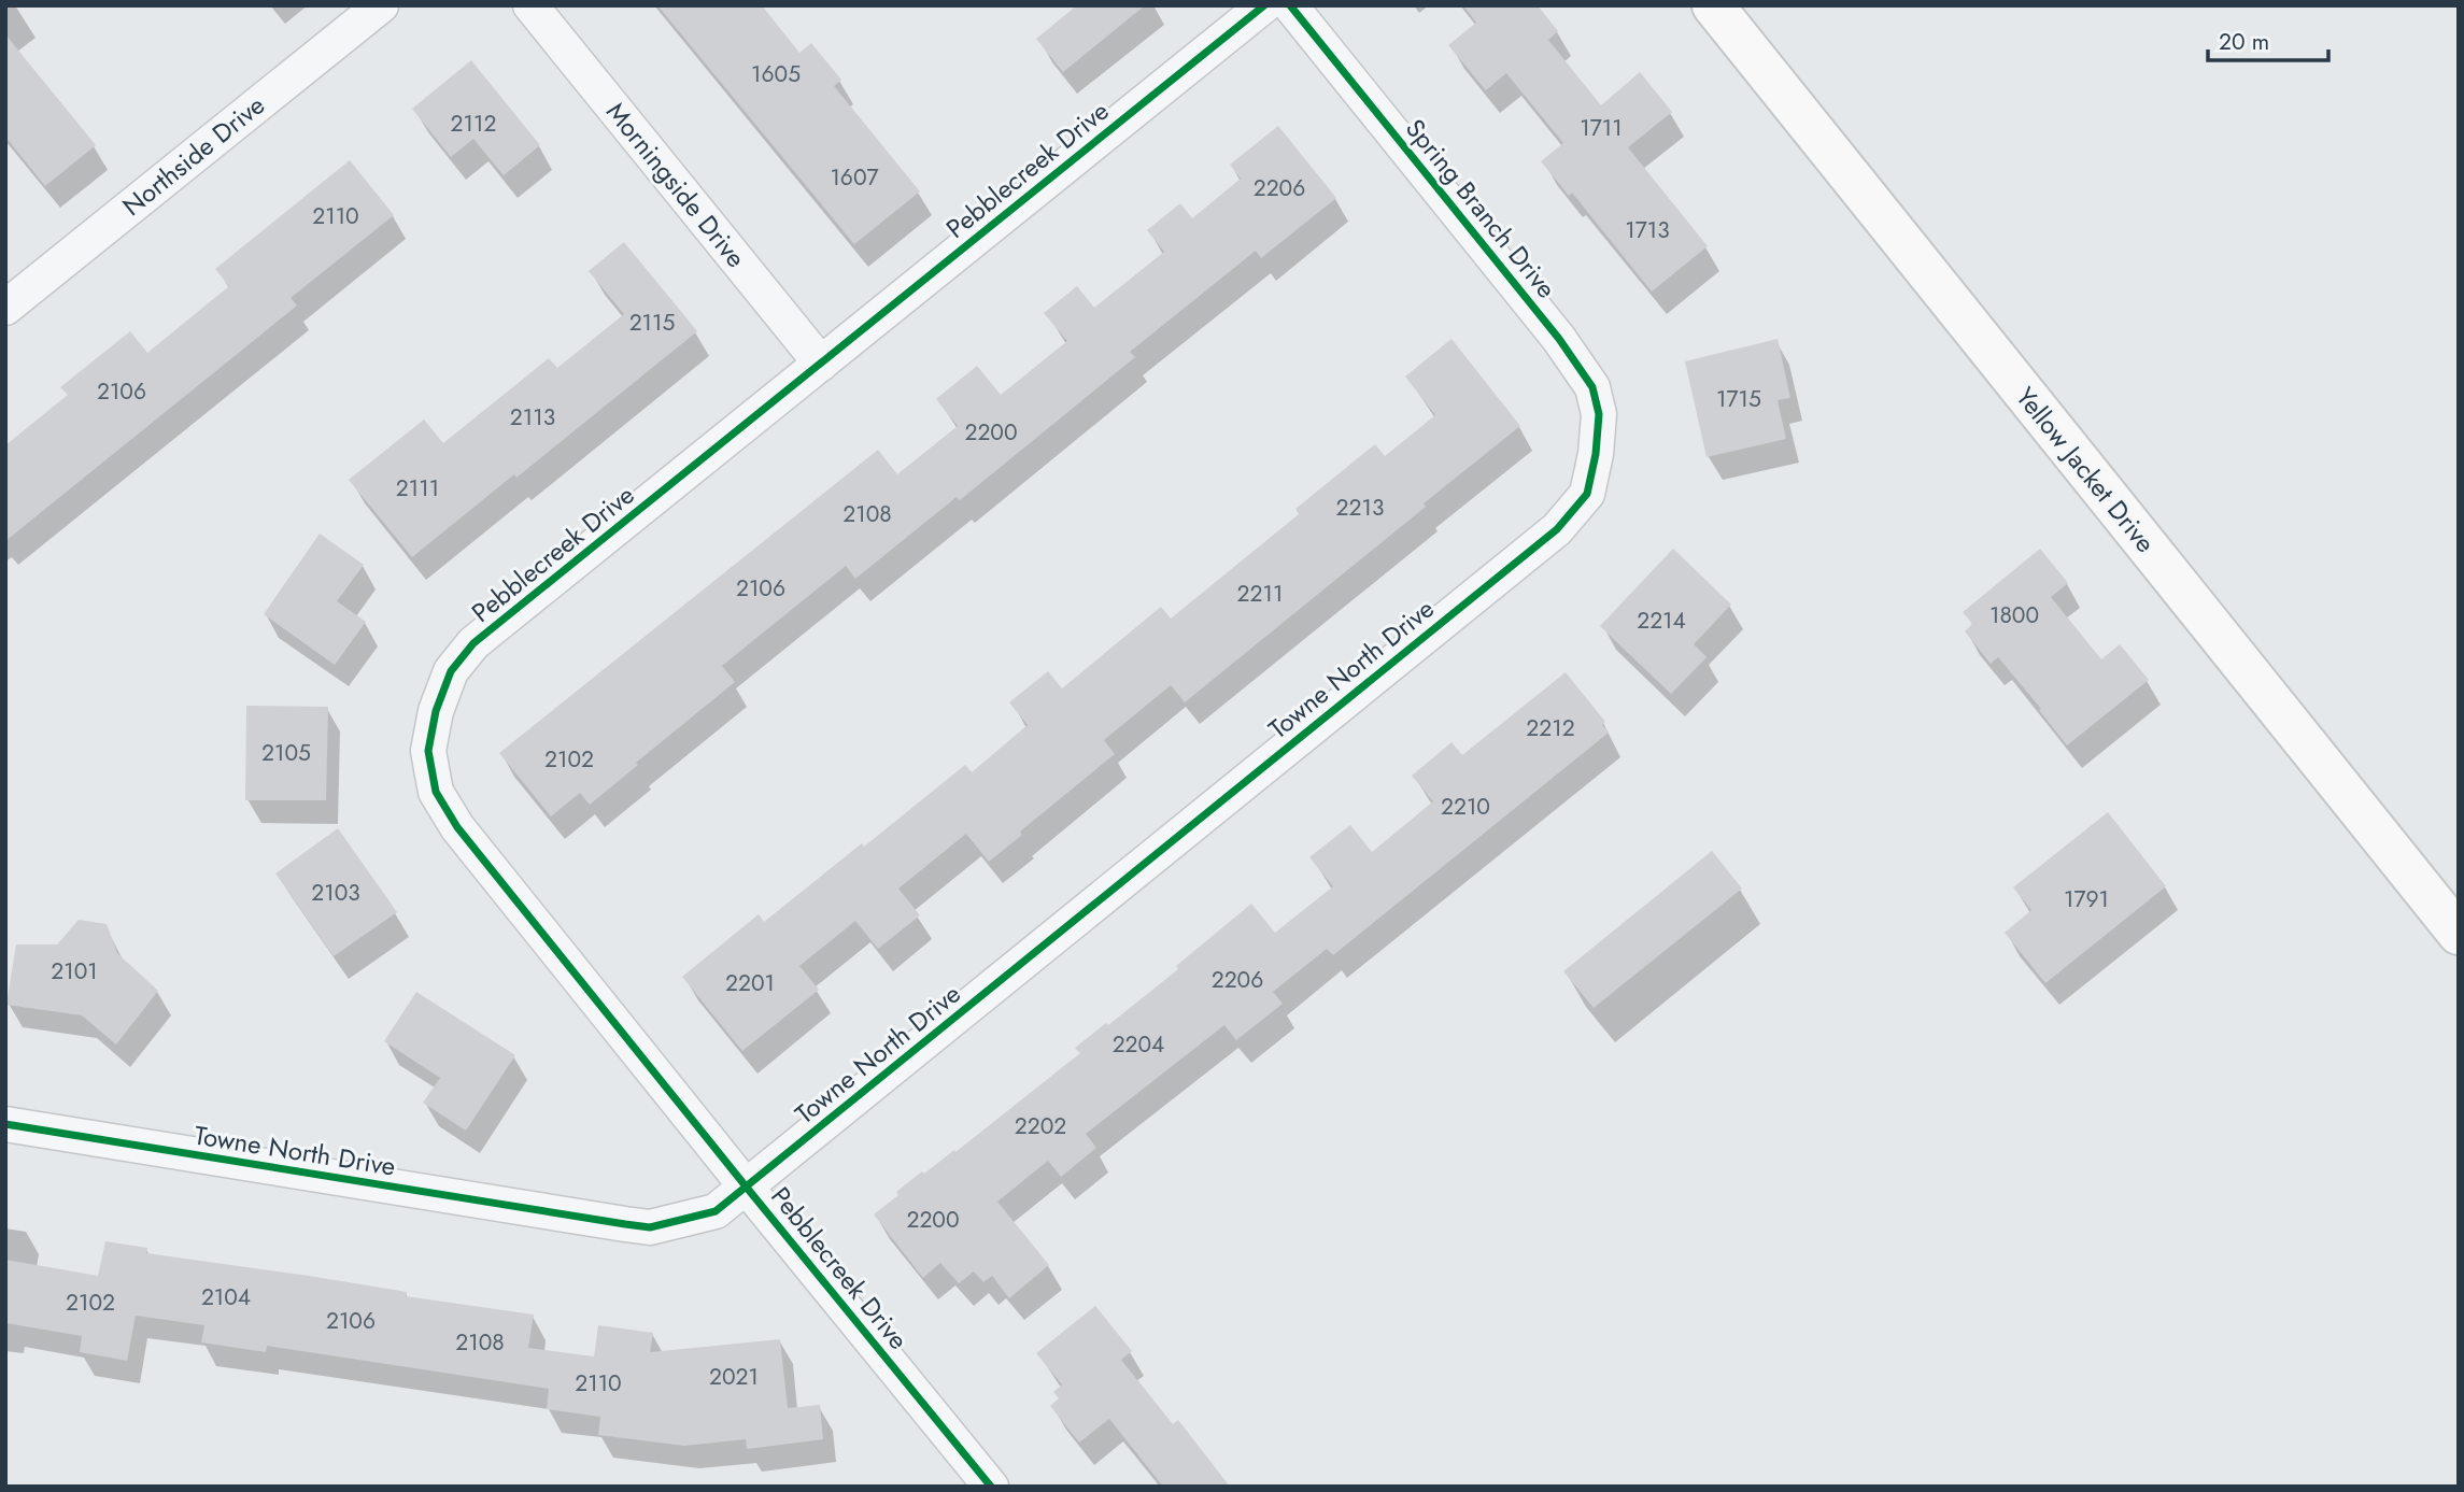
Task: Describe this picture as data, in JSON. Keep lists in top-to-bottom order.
{
  "streets": {
    "street": [
      "Northside Drive",
      "Pebblecreek Drive",
      "Morningside Drive",
      "Spring Branch Drive",
      "Yellow Jacket Drive",
      "Towne North Drive"
    ]
  },
  "crossings": [
    ["Pebblecreek Drive", "Morningside Drive"],
    ["Pebblecreek Drive", "Towne North Drive"],
    ["Spring Branch Drive", "Towne North Drive"]
  ],
  "house_numbers": [
    "1605",
    "2112",
    "1711",
    "1607",
    "2206",
    "2110",
    "1713",
    "2115",
    "2106",
    "1715",
    "2113",
    "2200",
    "2111",
    "2213",
    "2108",
    "2106",
    "2211",
    "1800",
    "2214",
    "2212",
    "2105",
    "2102",
    "2210",
    "2103",
    "1791",
    "2101",
    "2206",
    "2201",
    "2204",
    "2202",
    "2200",
    "2104",
    "2102",
    "2106",
    "2108",
    "2021",
    "2110"
  ],
  "scale_bar": "20 m"
}
